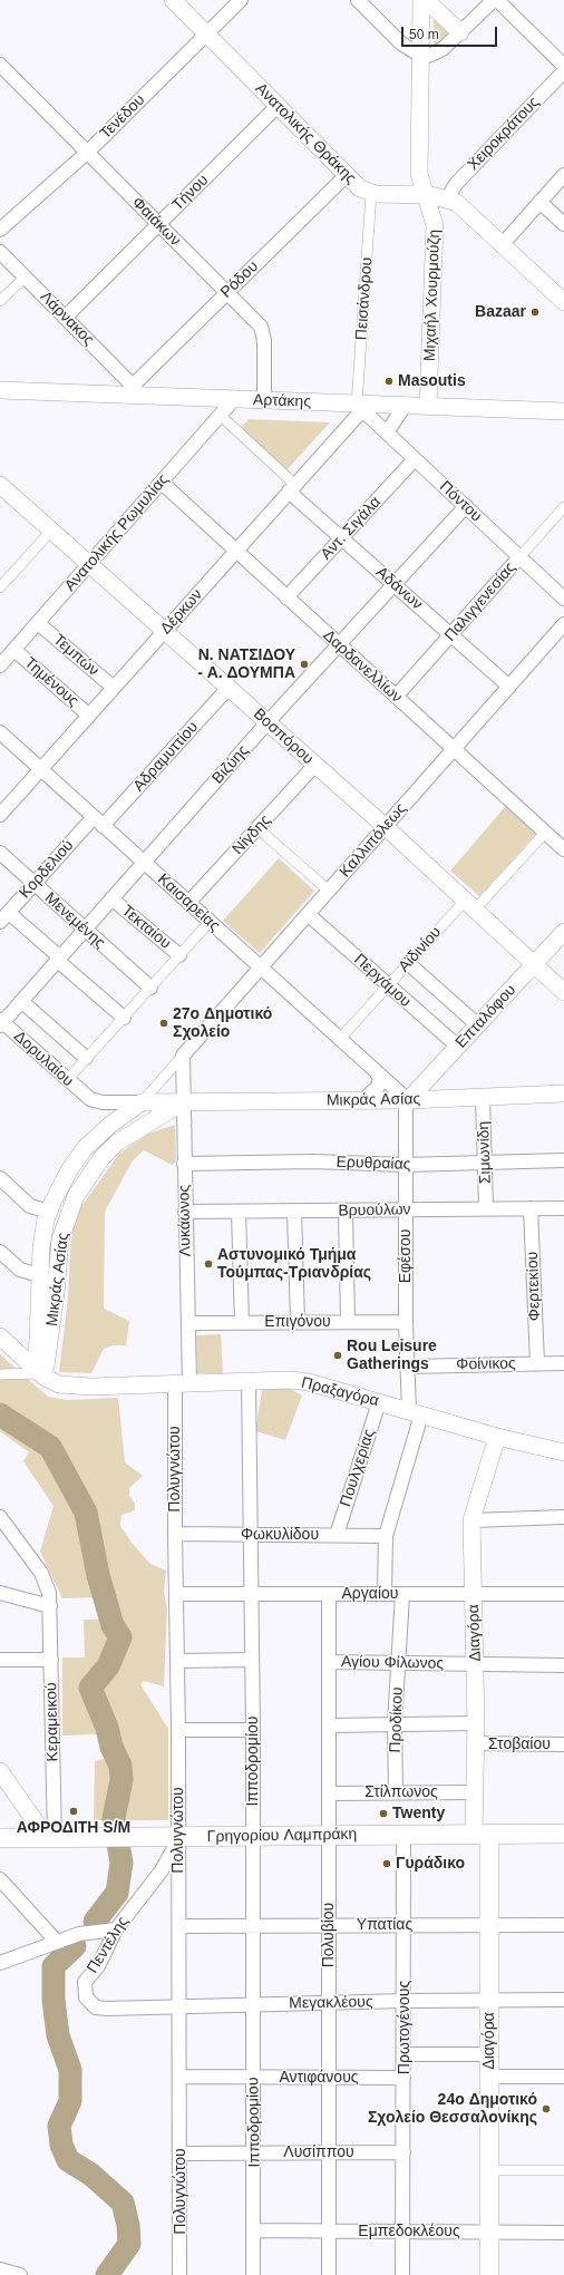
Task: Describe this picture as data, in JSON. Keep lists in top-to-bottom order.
{
  "streets": {
    "main road": ["Διαγόρα", "Γρηγορίου Λαμπράκη"],
    "street": [
      "Τενέδου",
      "Ανατολικής Θράκης",
      "Χειροκράτους",
      "Τήνου",
      "Φαιάκων",
      "Ρόδου",
      "Μιχαήλ Χουρμούζη",
      "Πεισάνδρου",
      "Λάρνακος",
      "Αρτάκης",
      "Πόντου",
      "Αντ. Σιγάλα",
      "Ανατολικής Ρωμυλίας",
      "Αδάνων",
      "Παλιγγενεσίας",
      "Δέρκων",
      "Τεμπών",
      "Δαρδανελλίων",
      "Τημένους",
      "Βοσπόρου",
      "Αδραμυττίου",
      "Βιζύης",
      "Νίγδης",
      "Καλλιπόλεως",
      "Κορδελιού",
      "Καισαρείας",
      "Μενεμένης",
      "Τεκταίου",
      "Αϊδινίου",
      "Περγάμου",
      "Επταλόφου",
      "Δορυλαίου",
      "Μικράς Ασίας",
      "Σιμωνίδη",
      "Ερυθραίας",
      "Βρυούλων",
      "Λυκάωνος",
      "Εφέσου",
      "Φερτεκίου",
      "Επιγόνου",
      "Φοίνικος",
      "Πραξαγόρα",
      "Πουλχερίας",
      "Πολυγνώτου",
      "Φωκυλίδου",
      "Αργαίου",
      "Αγίου Φίλωνος",
      "Προδίκου",
      "Κεραμεικού",
      "Στοβαίου",
      "Ιπποδρομίου",
      "Στίλπωνος",
      "Υπατίας",
      "Πολυβίου",
      "Πεντέλης",
      "Μεγακλέους",
      "Πρωτογένους",
      "Αντιφάνους",
      "Λυσίππου",
      "Εμπεδοκλέους"
    ]
  },
  "crossings": [
    ["Τενέδου", "Ανατολικής Θράκης"],
    ["Τενέδου", "Φαιάκων"],
    ["Ανατολικής Θράκης", "Χειροκράτους"],
    ["Ανατολικής Θράκης", "Τήνου"],
    ["Ανατολικής Θράκης", "Ρόδου"],
    ["Ανατολικής Θράκης", "Μιχαήλ Χουρμούζη"],
    ["Ανατολικής Θράκης", "Πεισάνδρου"],
    ["Τήνου", "Φαιάκων"],
    ["Τήνου", "Λάρνακος"],
    ["Φαιάκων", "Ρόδου"],
    ["Φαιάκων", "Αρτάκης"],
    ["Ρόδου", "Λάρνακος"],
    ["Ρόδου", "Αρτάκης"],
    ["Μιχαήλ Χουρμούζη", "Αρτάκης"],
    ["Πεισάνδρου", "Αρτάκης"],
    ["Πεισάνδρου", "Πόντου"],
    ["Πεισάνδρου", "Δέρκων"],
    ["Λάρνακος", "Αρτάκης"],
    ["Αρτάκης", "Πόντου"],
    ["Αρτάκης", "Ανατολικής Ρωμυλίας"],
    ["Αρτάκης", "Δέρκων"],
    ["Πόντου", "Αντ. Σιγάλα"],
    ["Πόντου", "Παλιγγενεσίας"],
    ["Πόντου", "Δέρκων"],
    ["Πόντου", "Βιζύης"],
    ["Αντ. Σιγάλα", "Αδάνων"],
    ["Αντ. Σιγάλα", "Δαρδανελλίων"],
    ["Ανατολικής Ρωμυλίας", "Τεμπών"],
    ["Ανατολικής Ρωμυλίας", "Δαρδανελλίων"],
    ["Ανατολικής Ρωμυλίας", "Τημένους"],
    ["Ανατολικής Ρωμυλίας", "Βοσπόρου"],
    ["Αδάνων", "Παλιγγενεσίας"],
    ["Αδάνων", "Δέρκων"],
    ["Αδάνων", "Βιζύης"],
    ["Αδάνων", "Καλλιπόλεως"],
    ["Παλιγγενεσίας", "Δαρδανελλίων"],
    ["Δέρκων", "Τεμπών"],
    ["Δέρκων", "Δαρδανελλίων"],
    ["Δέρκων", "Τημένους"],
    ["Δέρκων", "Βοσπόρου"],
    ["Δέρκων", "Καισαρείας"],
    ["Δαρδανελλίων", "Βιζύης"],
    ["Δαρδανελλίων", "Καλλιπόλεως"],
    ["Δαρδανελλίων", "Αϊδινίου"],
    ["Βοσπόρου", "Αδραμυττίου"],
    ["Βοσπόρου", "Βιζύης"],
    ["Βοσπόρου", "Νίγδης"],
    ["Βοσπόρου", "Καλλιπόλεως"],
    ["Βοσπόρου", "Αϊδινίου"],
    ["Βοσπόρου", "Επταλόφου"],
    ["Αδραμυττίου", "Κορδελιού"],
    ["Αδραμυττίου", "Καισαρείας"],
    ["Βιζύης", "Καισαρείας"],
    ["Βιζύης", "Μενεμένης"],
    ["Βιζύης", "Τεκταίου"],
    ["Βιζύης", "Δορυλαίου"],
    ["Νίγδης", "Καισαρείας"],
    ["Καλλιπόλεως", "Καισαρείας"],
    ["Καλλιπόλεως", "Περγάμου"],
    ["Καλλιπόλεως", "Λυκάωνος"],
    ["Κορδελιού", "Καισαρείας"],
    ["Κορδελιού", "Μενεμένης"],
    ["Καισαρείας", "Αϊδινίου"],
    ["Καισαρείας", "Επταλόφου"],
    ["Καισαρείας", "Μικράς Ασίας"],
    ["Καισαρείας", "Εφέσου"],
    ["Αϊδινίου", "Περγάμου"],
    ["Περγάμου", "Επταλόφου"],
    ["Επταλόφου", "Μικράς Ασίας"],
    ["Επταλόφου", "Εφέσου"],
    ["Δορυλαίου", "Μικράς Ασίας"],
    ["Μικράς Ασίας", "Σιμωνίδη"],
    ["Μικράς Ασίας", "Λυκάωνος"],
    ["Μικράς Ασίας", "Εφέσου"],
    ["Μικράς Ασίας", "Πραξαγόρα"],
    ["Σιμωνίδη", "Ερυθραίας"],
    ["Σιμωνίδη", "Βρυούλων"],
    ["Ερυθραίας", "Λυκάωνος"],
    ["Ερυθραίας", "Εφέσου"],
    ["Βρυούλων", "Λυκάωνος"],
    ["Βρυούλων", "Εφέσου"],
    ["Βρυούλων", "Φερτεκίου"],
    ["Λυκάωνος", "Επιγόνου"],
    ["Λυκάωνος", "Πραξαγόρα"],
    ["Λυκάωνος", "Πολυγνώτου"],
    ["Εφέσου", "Επιγόνου"],
    ["Εφέσου", "Φοίνικος"],
    ["Εφέσου", "Πραξαγόρα"],
    ["Φερτεκίου", "Φοίνικος"],
    ["Πραξαγόρα", "Πουλχερίας"],
    ["Πραξαγόρα", "Πολυγνώτου"],
    ["Πραξαγόρα", "Διαγόρα"],
    ["Πραξαγόρα", "Ιπποδρομίου"],
    ["Πουλχερίας", "Φωκυλίδου"],
    ["Πολυγνώτου", "Φωκυλίδου"],
    ["Πολυγνώτου", "Αργαίου"],
    ["Πολυγνώτου", "Γρηγορίου Λαμπράκη"],
    ["Πολυγνώτου", "Υπατίας"],
    ["Πολυγνώτου", "Πεντέλης"],
    ["Πολυγνώτου", "Μεγακλέους"],
    ["Πολυγνώτου", "Αντιφάνους"],
    ["Πολυγνώτου", "Λυσίππου"],
    ["Φωκυλίδου", "Ιπποδρομίου"],
    ["Αργαίου", "Διαγόρα"],
    ["Αργαίου", "Προδίκου"],
    ["Αργαίου", "Ιπποδρομίου"],
    ["Αργαίου", "Πολυβίου"],
    ["Διαγόρα", "Αγίου Φίλωνος"],
    ["Διαγόρα", "Στοβαίου"],
    ["Διαγόρα", "Στίλπωνος"],
    ["Διαγόρα", "Γρηγορίου Λαμπράκη"],
    ["Διαγόρα", "Υπατίας"],
    ["Διαγόρα", "Μεγακλέους"],
    ["Διαγόρα", "Εμπεδοκλέους"],
    ["Αγίου Φίλωνος", "Προδίκου"],
    ["Αγίου Φίλωνος", "Πολυβίου"],
    ["Προδίκου", "Στίλπωνος"],
    ["Κεραμεικού", "Γρηγορίου Λαμπράκη"],
    ["Ιπποδρομίου", "Γρηγορίου Λαμπράκη"],
    ["Ιπποδρομίου", "Υπατίας"],
    ["Ιπποδρομίου", "Μεγακλέους"],
    ["Ιπποδρομίου", "Αντιφάνους"],
    ["Ιπποδρομίου", "Λυσίππου"],
    ["Ιπποδρομίου", "Εμπεδοκλέους"],
    ["Στίλπωνος", "Πολυβίου"],
    ["Γρηγορίου Λαμπράκη", "Πολυβίου"],
    ["Γρηγορίου Λαμπράκη", "Πεντέλης"],
    ["Γρηγορίου Λαμπράκη", "Πρωτογένους"],
    ["Υπατίας", "Πολυβίου"],
    ["Υπατίας", "Πρωτογένους"],
    ["Πολυβίου", "Μεγακλέους"],
    ["Πολυβίου", "Αντιφάνους"],
    ["Πολυβίου", "Λυσίππου"],
    ["Πολυβίου", "Εμπεδοκλέους"],
    ["Πεντέλης", "Μεγακλέους"],
    ["Μεγακλέους", "Πρωτογένους"],
    ["Πρωτογένους", "Αντιφάνους"],
    ["Πρωτογένους", "Λυσίππου"],
    ["Πρωτογένους", "Εμπεδοκλέους"]
  ],
  "places": [
    "Bazaar",
    "Masoutis",
    "Ν. ΝΑΤΣΙΔΟΥ - Α. ΔΟΥΜΠΑ",
    "27ο Δημοτικό Σχολείο",
    "Αστυνομικό Τμήμα Τούμπας-Τριανδρίας",
    "Rou Leisure Gatherings",
    "ΑΦΡΟΔΙΤΗ S/M",
    "Twenty",
    "Γυράδικο",
    "24ο Δημοτικό Σχολείο Θεσσαλονίκης"
  ],
  "scale_bar": "50 m"
}
